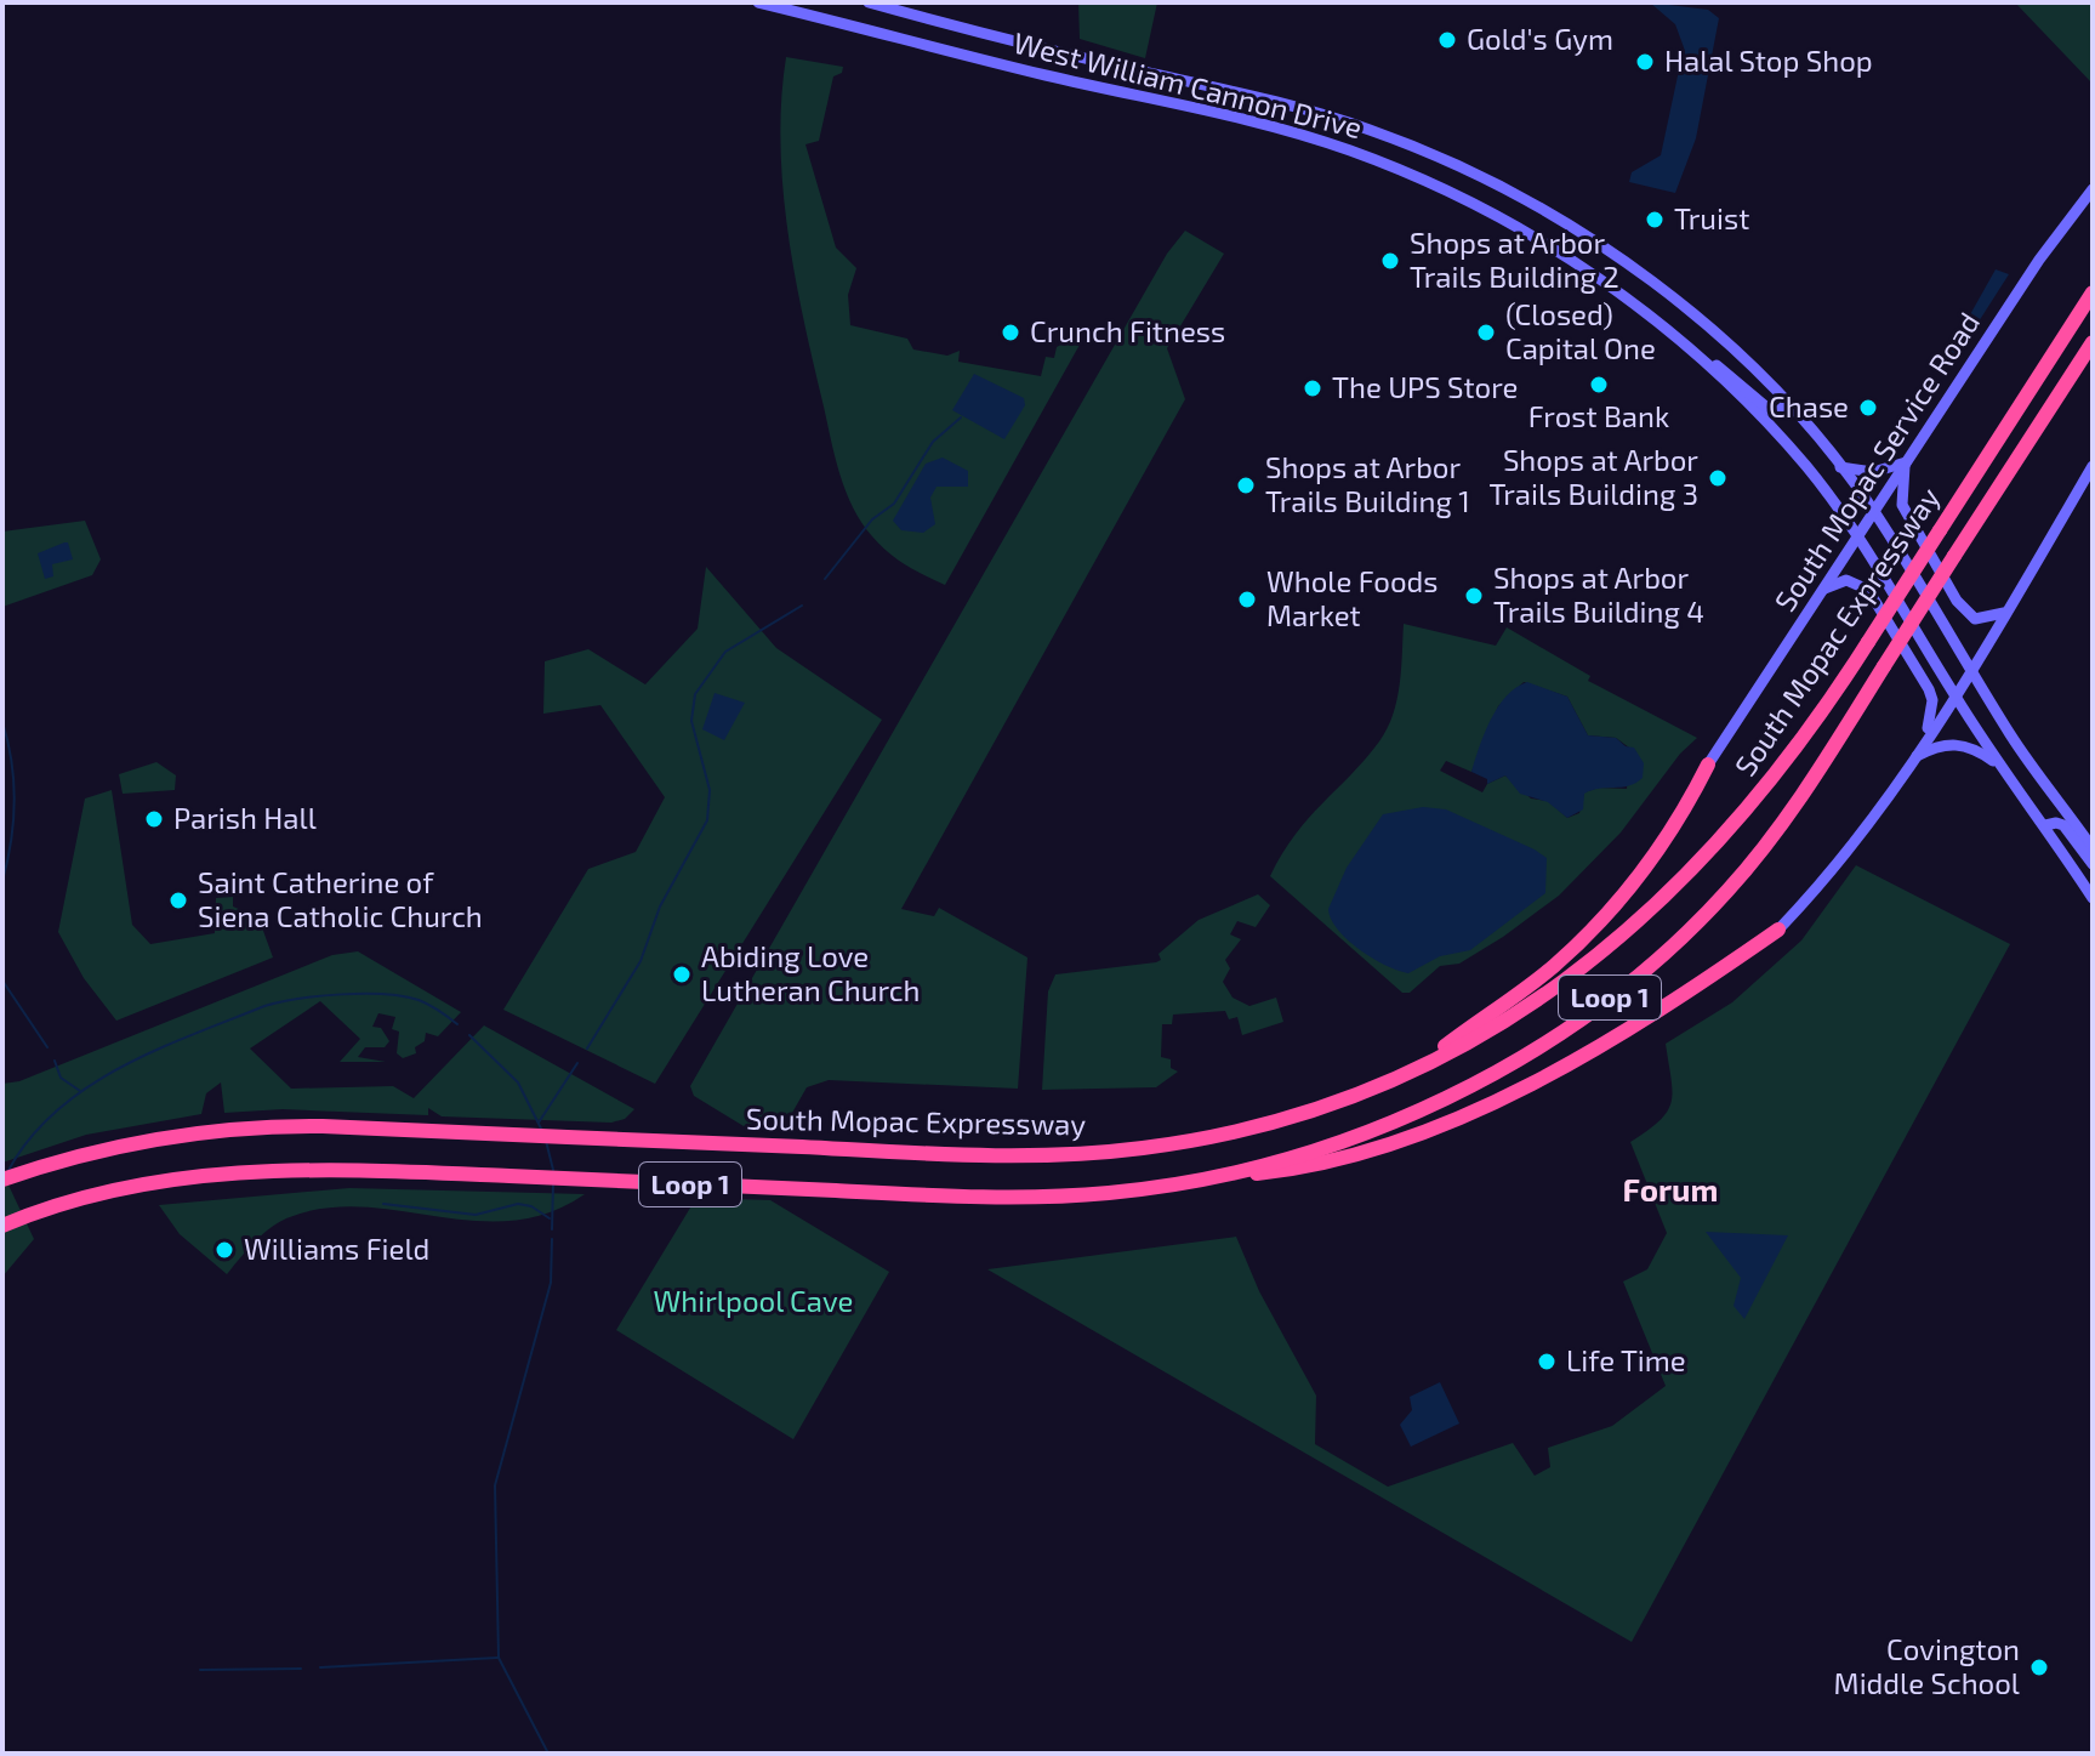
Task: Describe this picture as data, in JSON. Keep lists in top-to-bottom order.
{
  "streets": {
    "highway": ["South Mopac Expressway", "Loop 1"],
    "main road": ["West William Cannon Drive", "South Mopac Service Road"]
  },
  "crossings": [
    ["West William Cannon Drive", "South Mopac Service Road"]
  ],
  "districts": ["Forum"],
  "parks": ["Whirlpool Cave"],
  "places": [
    "Gold's Gym",
    "Halal Stop Shop",
    "Truist",
    "Shops at Arbor Trails Building 2",
    "Crunch Fitness",
    "(Closed) Capital One",
    "Frost Bank",
    "The UPS Store",
    "Chase",
    "Shops at Arbor Trails Building 3",
    "Shops at Arbor Trails Building 1",
    "Shops at Arbor Trails Building 4",
    "Whole Foods Market",
    "Parish Hall",
    "Saint Catherine of Siena Catholic Church",
    "Abiding Love Lutheran Church",
    "Williams Field",
    "Life Time",
    "Covington Middle School"
  ]
}
